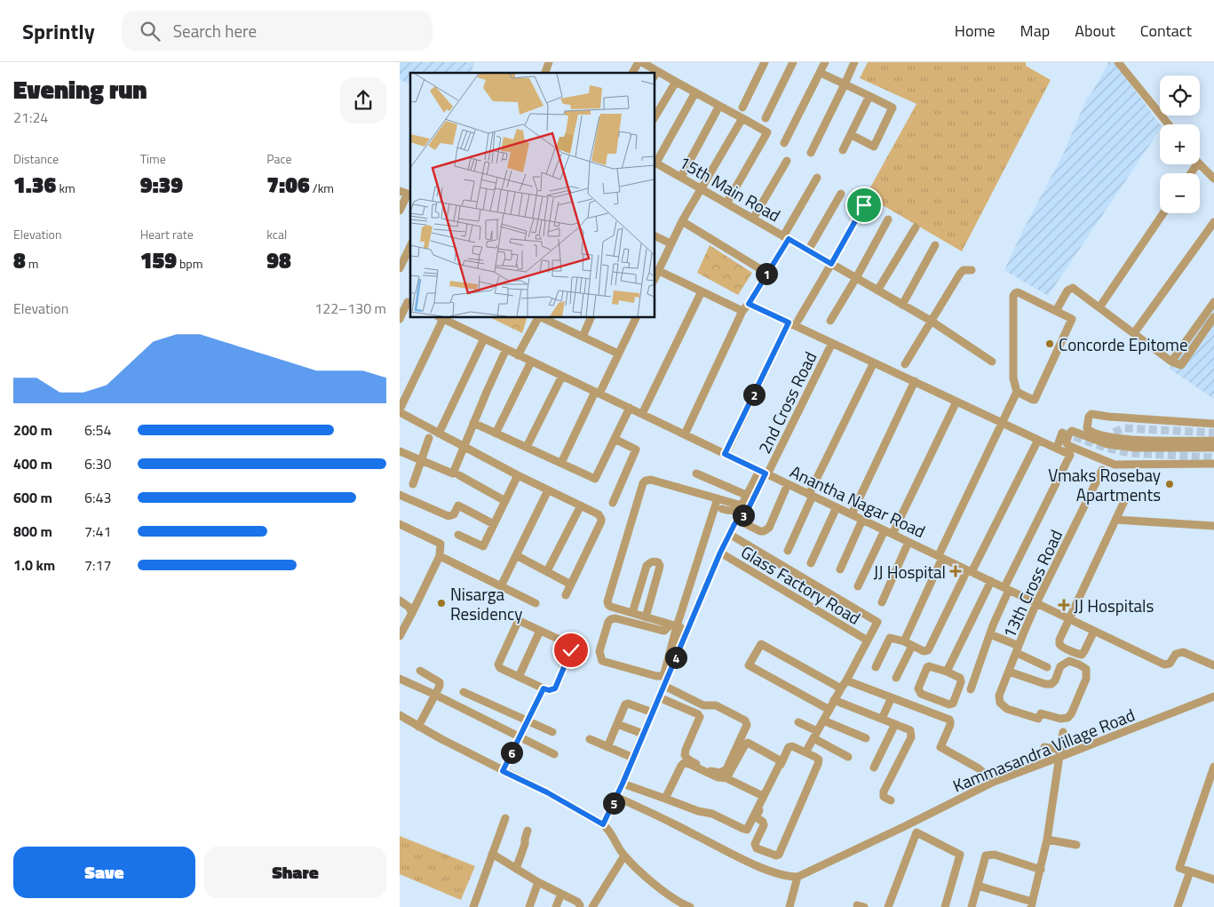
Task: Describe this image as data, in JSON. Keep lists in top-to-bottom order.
{
  "streets": {
    "street": [
      "15th Main Road",
      "2nd Cross Road",
      "Anantha Nagar Road",
      "13th Cross Road",
      "Glass Factory Road",
      "Kammasandra Village Road"
    ]
  },
  "crossings": [
    ["2nd Cross Road", "Anantha Nagar Road"],
    ["Anantha Nagar Road", "13th Cross Road"]
  ],
  "places": {
    "other": ["Concorde Epitome", "Vmaks Rosebay Apartments", "Nisarga Residency"],
    "health": ["JJ Hospital", "JJ Hospitals"]
  },
  "page": {
    "header": "Sprintly",
    "search": "Search here",
    "nav": [
      "Home",
      "Map",
      "About",
      "Contact"
    ],
    "heading": ["Evening run", "21:24"],
    "map_buttons": ["+", "−"],
    "stats": [
      ["Distance", "1.36 km"],
      ["Time", "9:39"],
      ["Pace", "7:06 /km"],
      ["Elevation", "8 m"],
      ["Heart rate", "159 bpm"],
      ["kcal", "98"]
    ],
    "pins": [
      "1",
      "2",
      "3",
      "4",
      "6",
      "5"
    ],
    "chart": ["Elevation", "122–130 m"],
    "list": [
      {
        "name": "200 m",
        "note": "6:54"
      },
      {
        "name": "400 m",
        "note": "6:30"
      },
      {
        "name": "600 m",
        "note": "6:43"
      },
      {
        "name": "800 m",
        "note": "7:41"
      },
      {
        "name": "1.0 km",
        "note": "7:17"
      }
    ],
    "buttons": ["Save", "Share"]
  }
}
